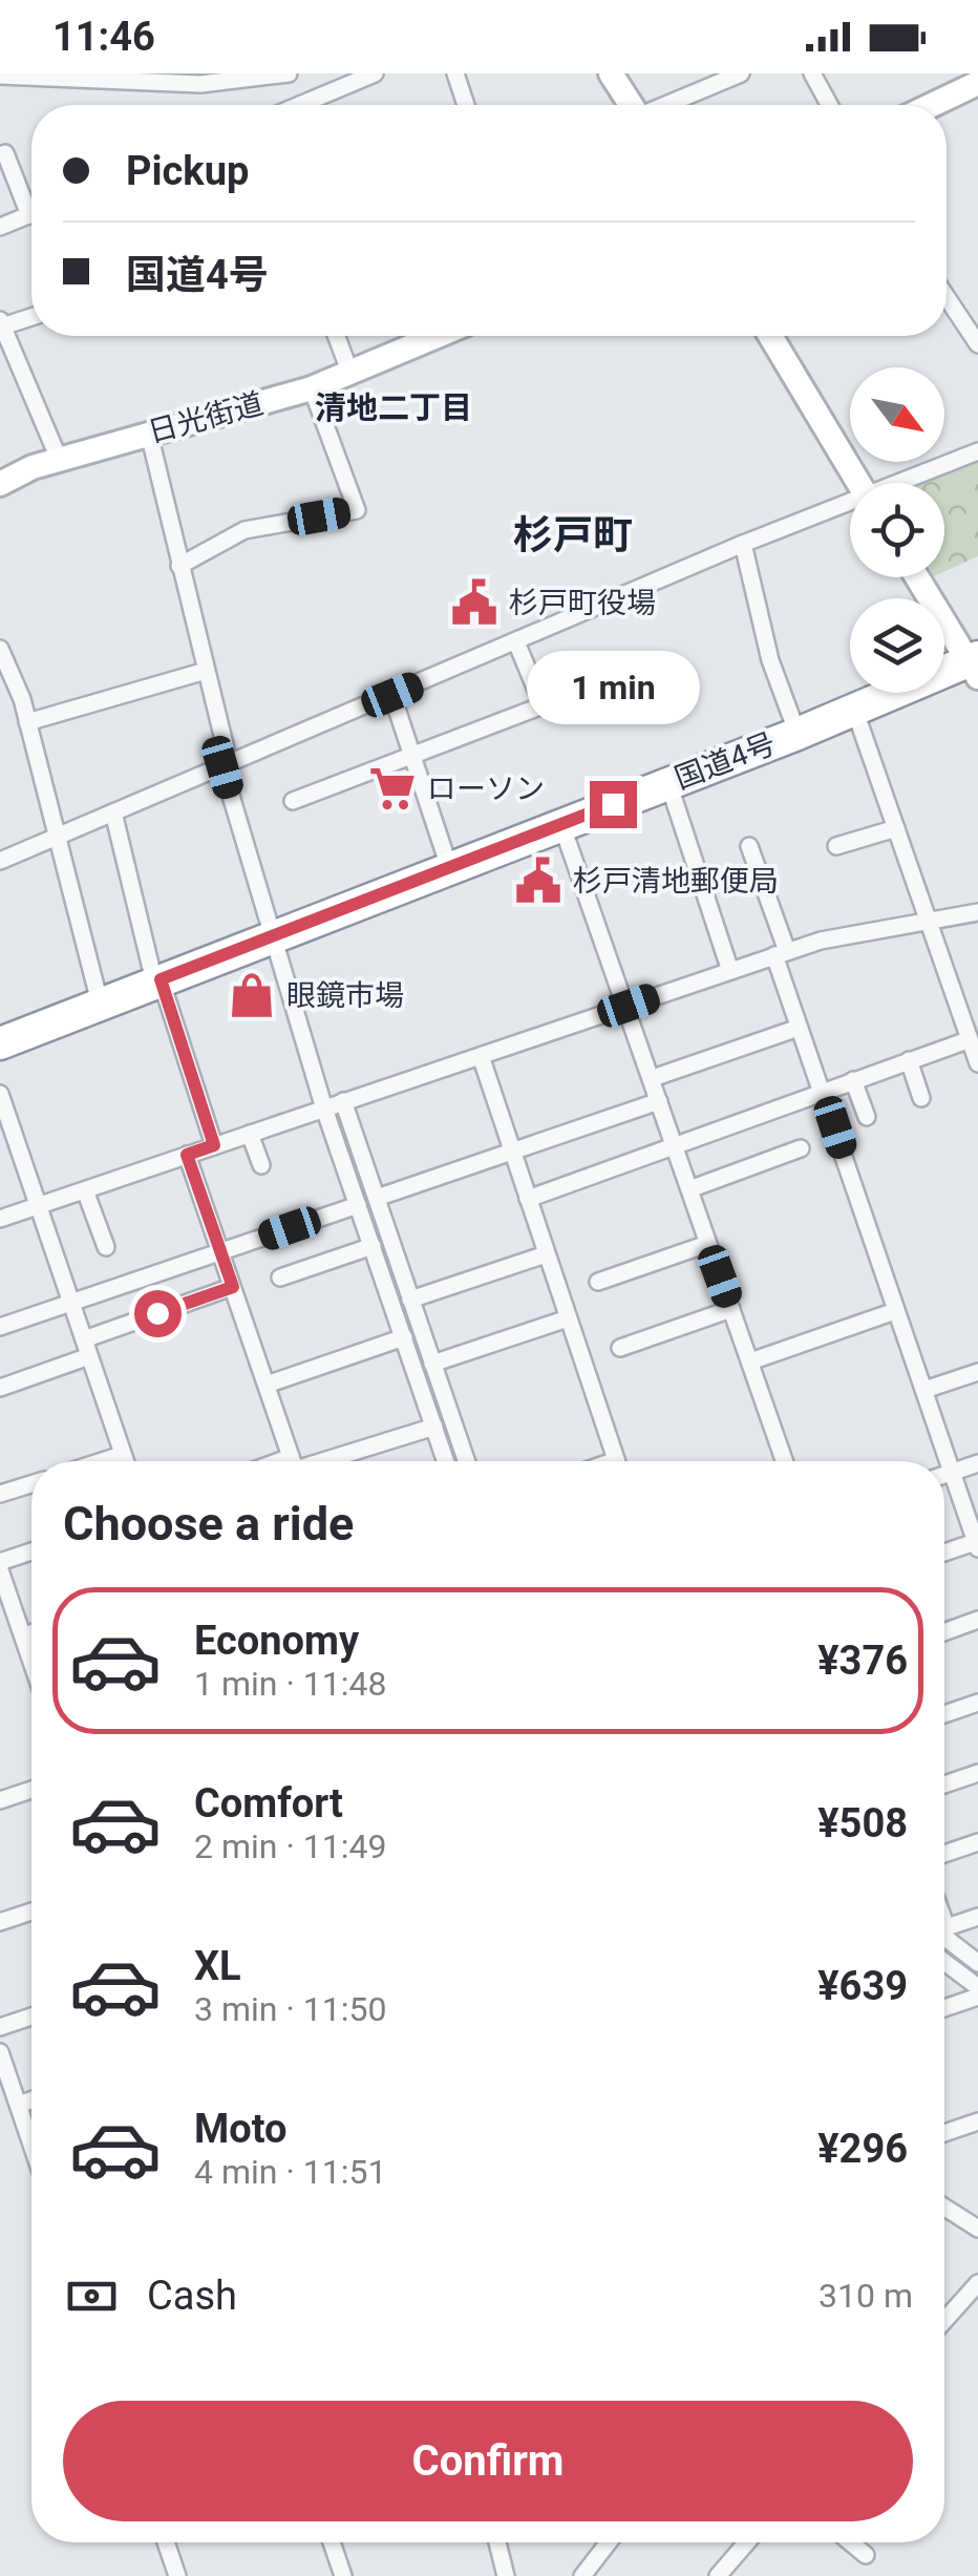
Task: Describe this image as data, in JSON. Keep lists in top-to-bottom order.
{
  "streets": {
    "highway": ["国道4号"],
    "main road": ["日光街道"]
  },
  "districts": ["清地二丁目", "杉戸町"],
  "places": {
    "public building": ["杉戸町役場", "杉戸清地郵便局"],
    "supermarket": ["ローソン"],
    "shop": ["眼鏡市場"]
  },
  "north": "bottom right",
  "page": {
    "status": "11:46",
    "banner": ["Pickup", "国道4号"],
    "bubble": "1 min",
    "heading": "Choose a ride",
    "list": [
      {
        "name": "Economy",
        "note": "1 min · 11:48",
        "value": "¥376"
      },
      {
        "name": "Comfort",
        "note": "2 min · 11:49",
        "value": "¥508"
      },
      {
        "name": "XL",
        "note": "3 min · 11:50",
        "value": "¥639"
      },
      {
        "name": "Moto",
        "note": "4 min · 11:51",
        "value": "¥296"
      }
    ],
    "pay": ["Cash", "310 m"],
    "buttons": "Confirm"
  }
}
